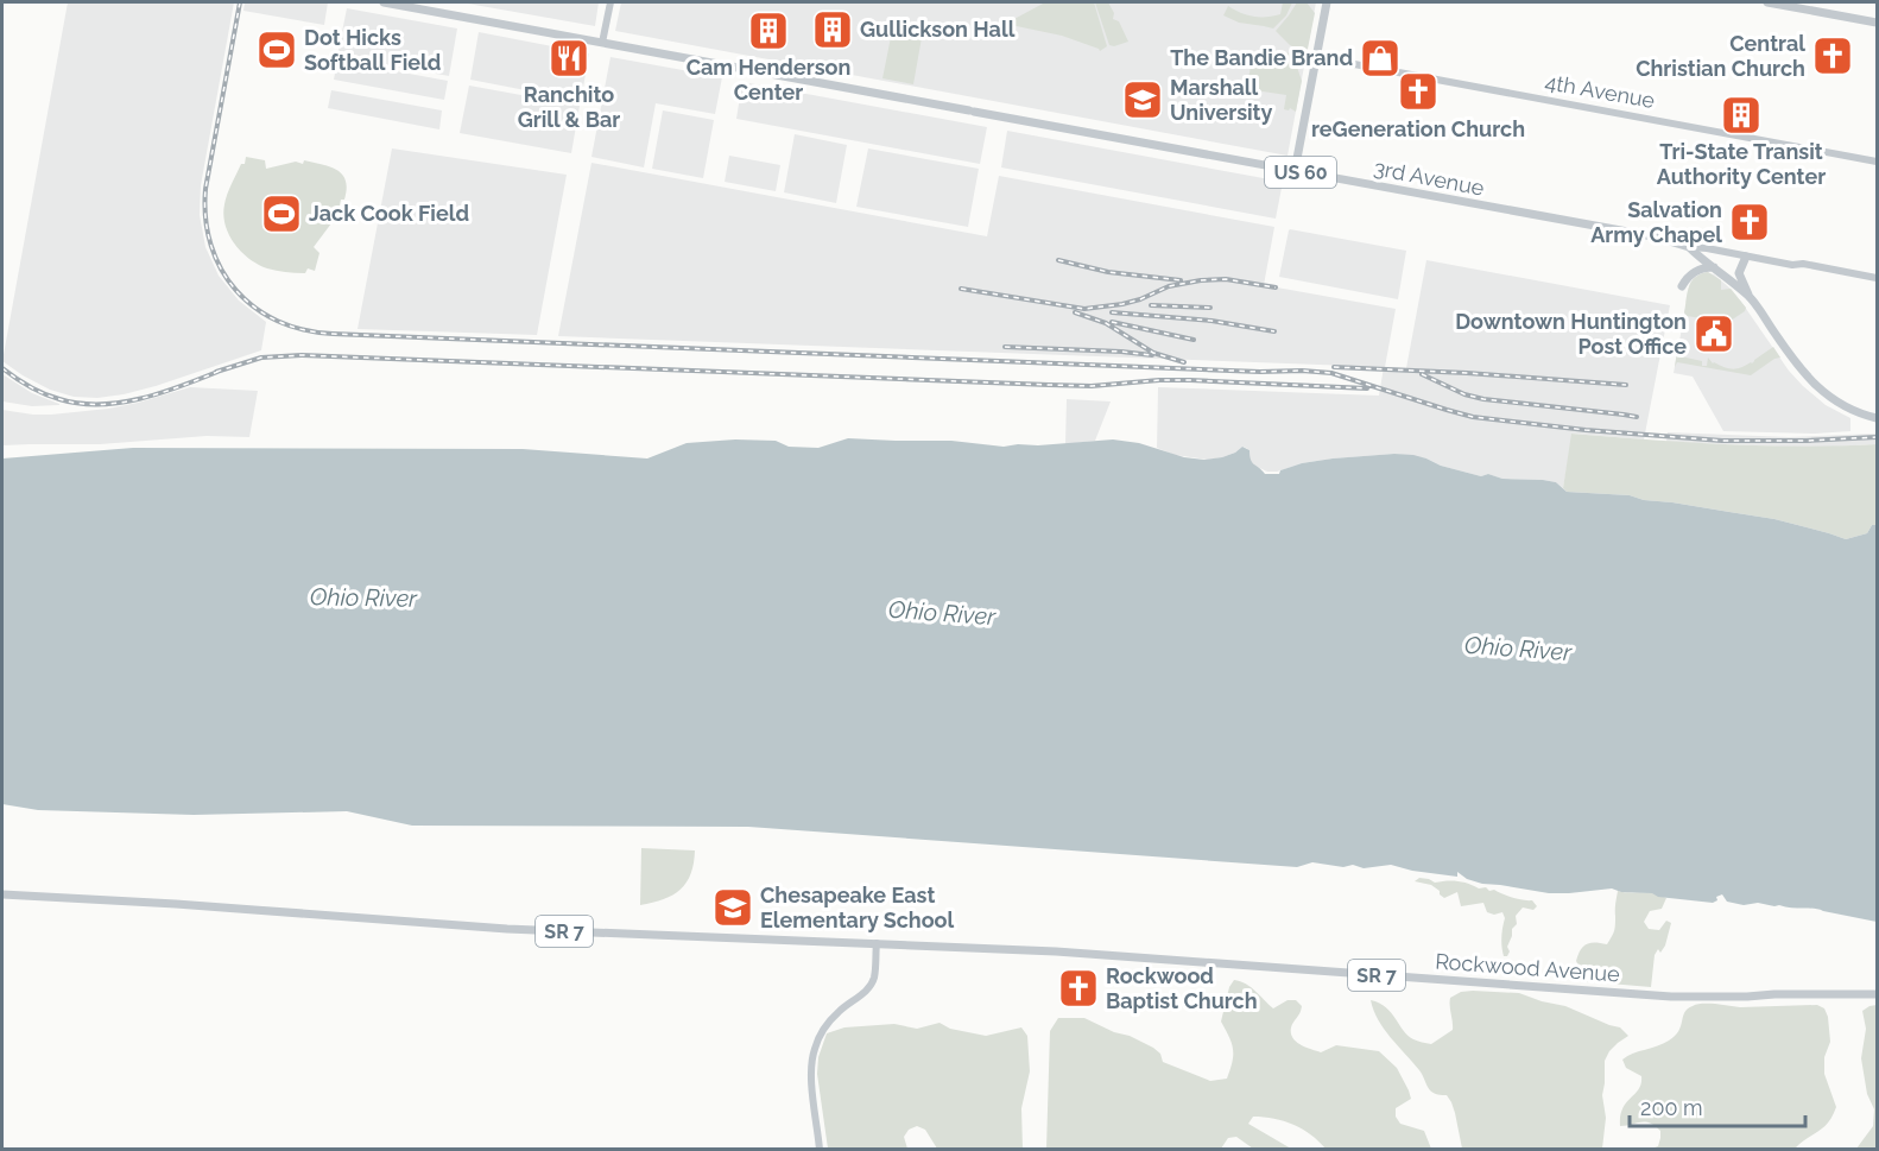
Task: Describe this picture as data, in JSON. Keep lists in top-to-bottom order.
{
  "streets": {
    "main road": [
      "US 60",
      "3rd Avenue",
      "SR 7",
      "Rockwood Avenue"
    ],
    "street": ["4th Avenue"]
  },
  "crossings": [
    ["US 60", "3rd Avenue"],
    ["SR 7", "Rockwood Avenue"]
  ],
  "water": ["Ohio River"],
  "places": {
    "building": ["Gullickson Hall", "Cam Henderson Center", "Tri-State Transit Authority Center"],
    "sports": ["Dot Hicks Softball Field", "Jack Cook Field"],
    "church": [
      "Central Christian Church",
      "reGeneration Church",
      "Salvation Army Chapel",
      "Rockwood Baptist Church"
    ],
    "restaurant": ["Ranchito Grill & Bar"],
    "shop": ["The Bandie Brand"],
    "school or university": ["Marshall University", "Chesapeake East Elementary School"],
    "public building": ["Downtown Huntington Post Office"]
  },
  "scale_bar": "200 m"
}
